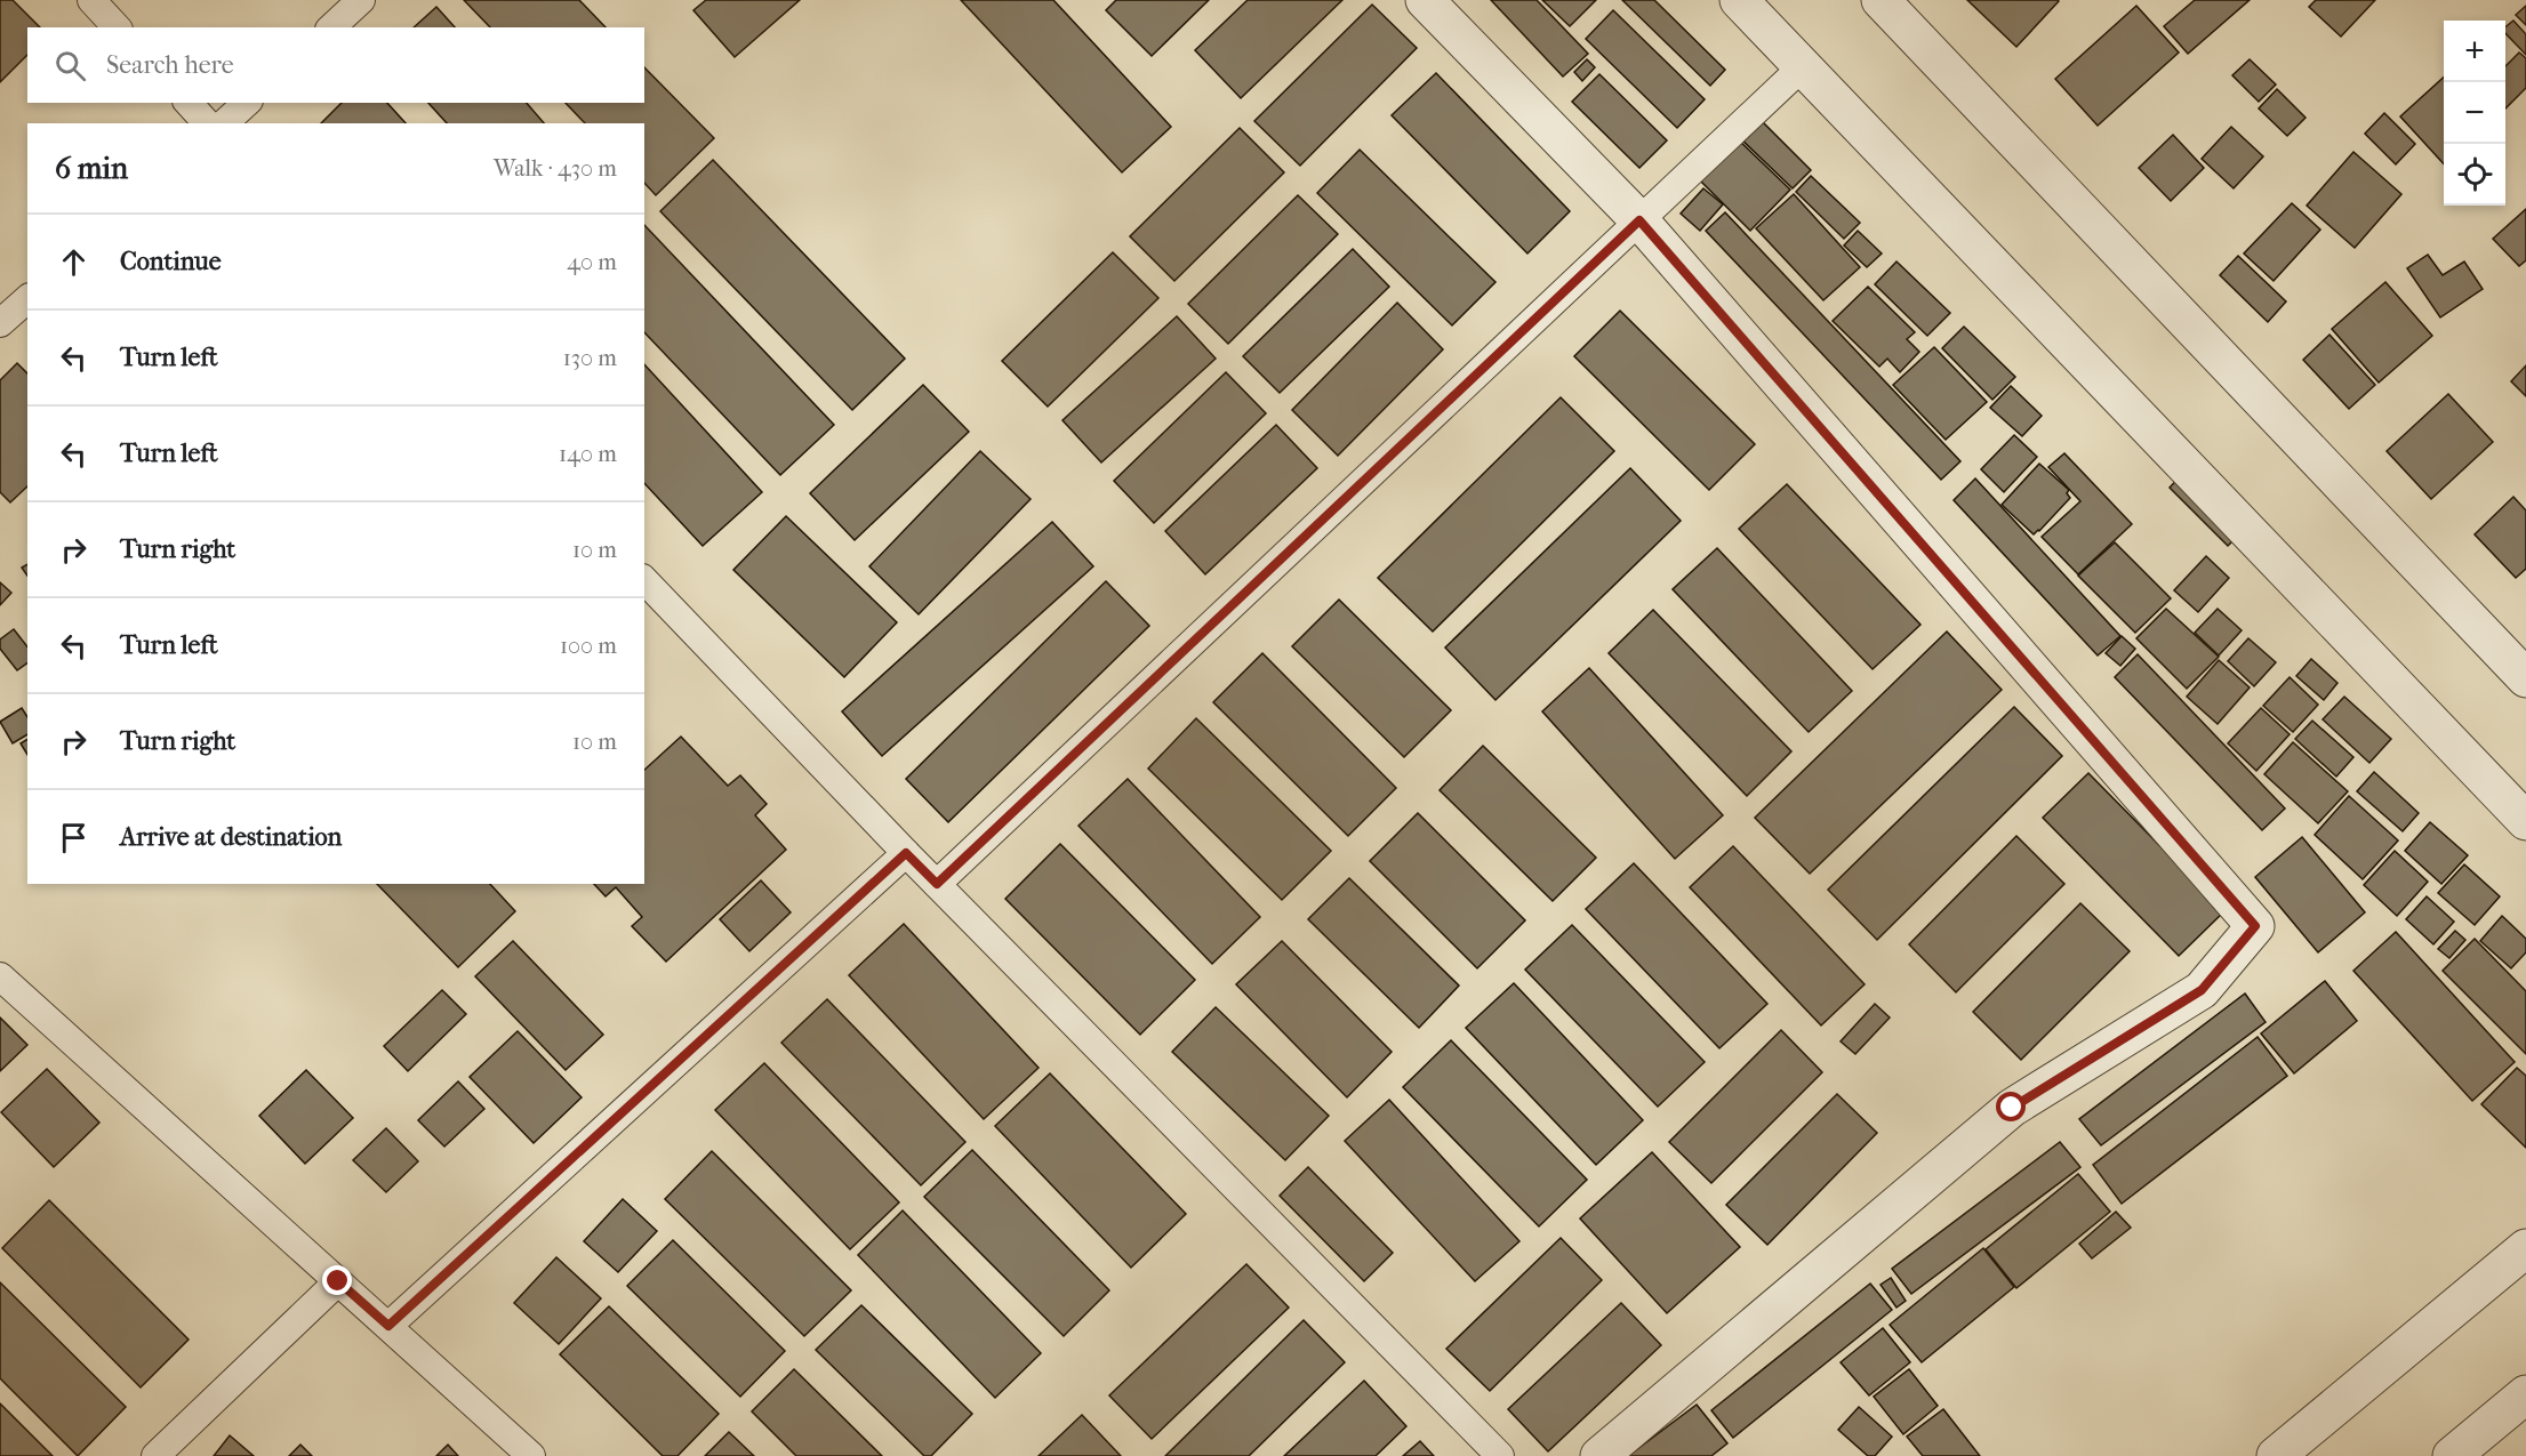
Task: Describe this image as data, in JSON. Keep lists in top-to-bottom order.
{
  "page": {
    "map_buttons": ["+", "−"],
    "search": "Search here",
    "heading": ["6 min", "Walk · 430 m"],
    "list": [
      ["Continue", "40 m"],
      ["Turn left", "130 m"],
      ["Turn left", "140 m"],
      ["Turn right", "10 m"],
      ["Turn left", "100 m"],
      ["Turn right", "10 m"],
      "Arrive at destination"
    ]
  }
}
